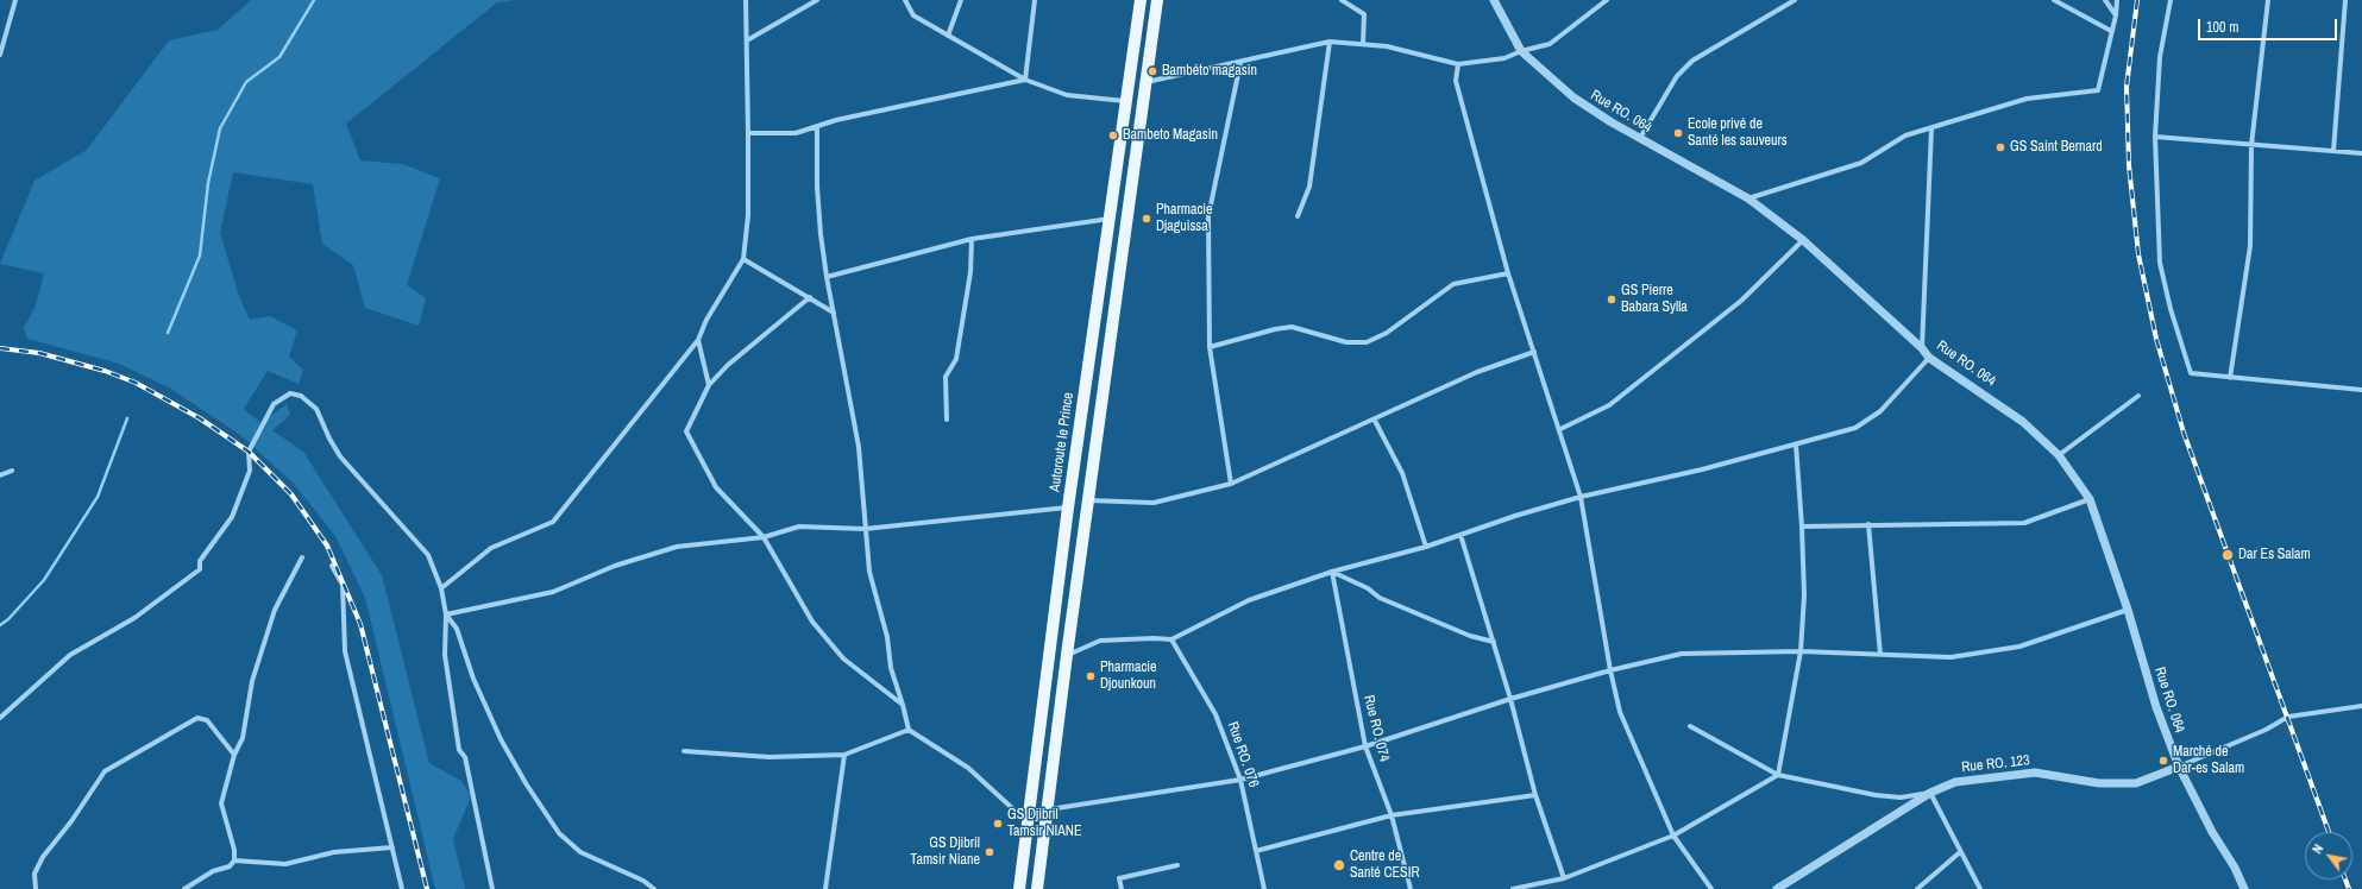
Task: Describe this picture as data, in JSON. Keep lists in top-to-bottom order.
{
  "streets": {
    "main road": ["Autoroute le Prince"],
    "street": [
      "Rue RO. 064",
      "Rue RO. 074",
      "Rue RO. 076",
      "Rue RO. 123"
    ]
  },
  "crossings": [
    ["Rue RO. 064", "Rue RO. 123"]
  ],
  "places": [
    "Bambéto magasin",
    "Ecole privé de Santé les sauveurs",
    "Bambeto Magasin",
    "GS Saint Bernard",
    "Pharmacie Djaguissa",
    "GS Pierre Babara Sylla",
    "Dar Es Salam",
    "Pharmacie Djounkoun",
    "Marché de Dar-es Salam",
    "GS Djibril Tamsir NIANE",
    "GS Djibril Tamsir Niane",
    "Centre de Santé CESIR"
  ],
  "scale_bar": "100 m",
  "north": "top left"
}
